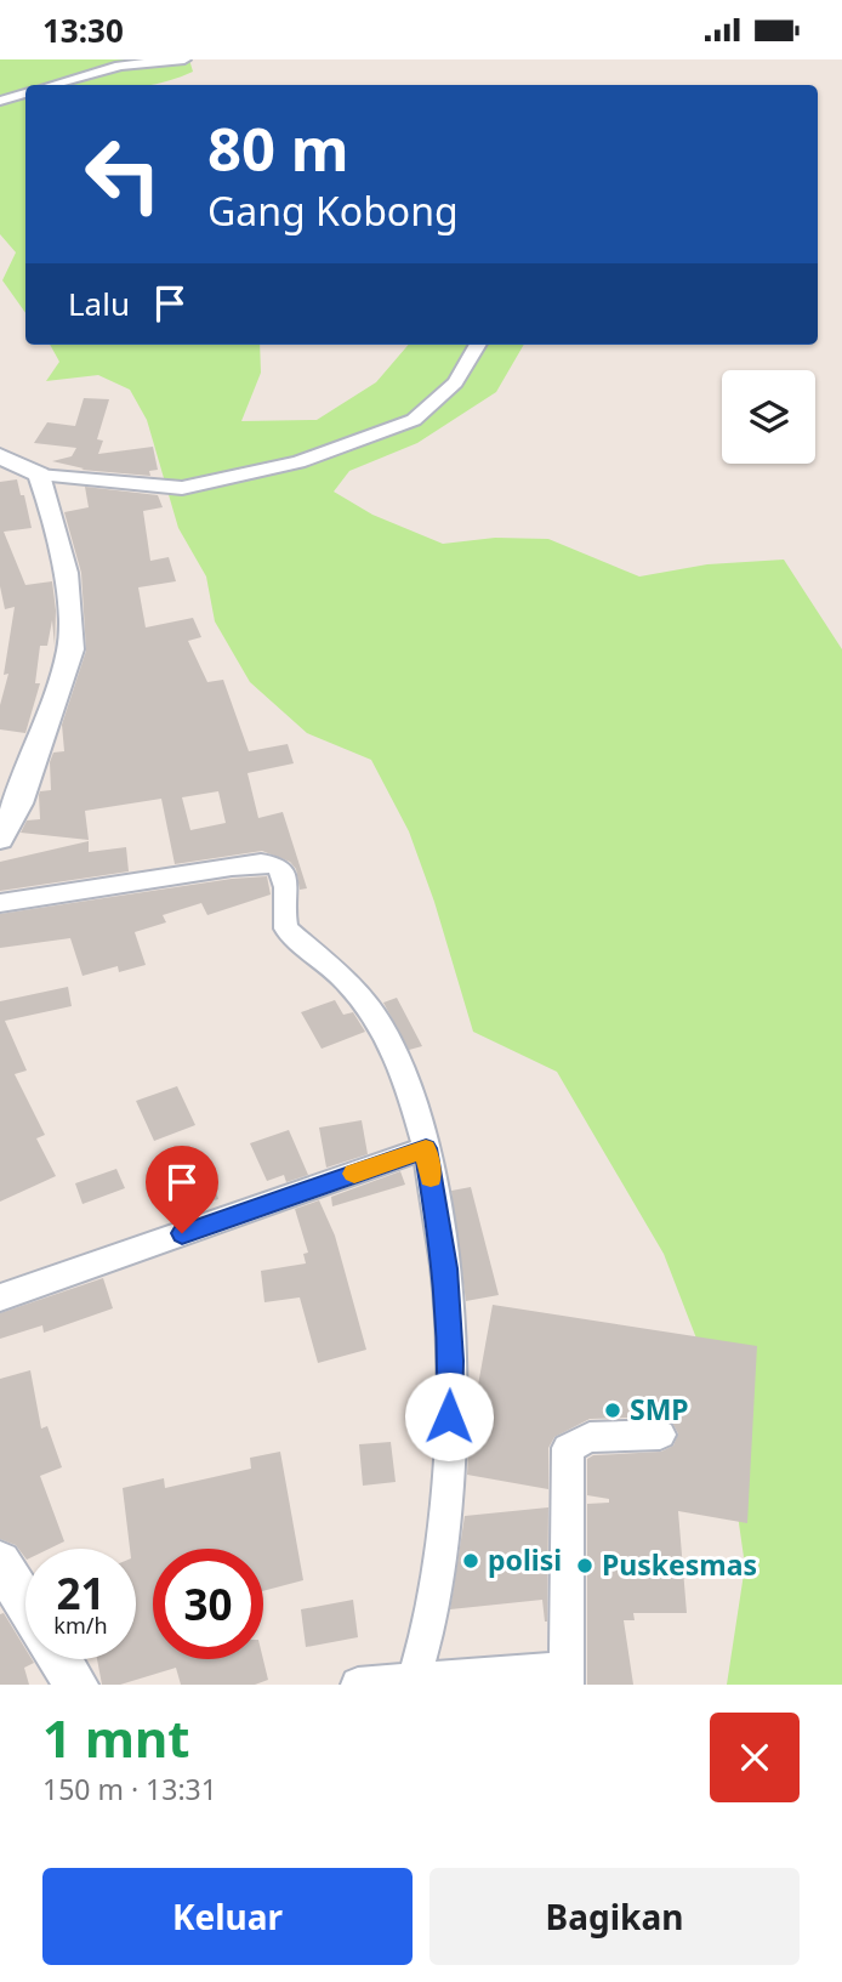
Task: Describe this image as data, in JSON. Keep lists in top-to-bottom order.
{
  "places": ["SMP", "polisi", "Puskesmas"],
  "page": {
    "status": "13:30",
    "turn": ["80 m", "Gang Kobong"],
    "then": "Lalu",
    "speed": "21 km/h",
    "limit": "30",
    "heading": ["1 mnt", "150 m · 13:31"],
    "buttons": ["Keluar", "Bagikan"]
  }
}
